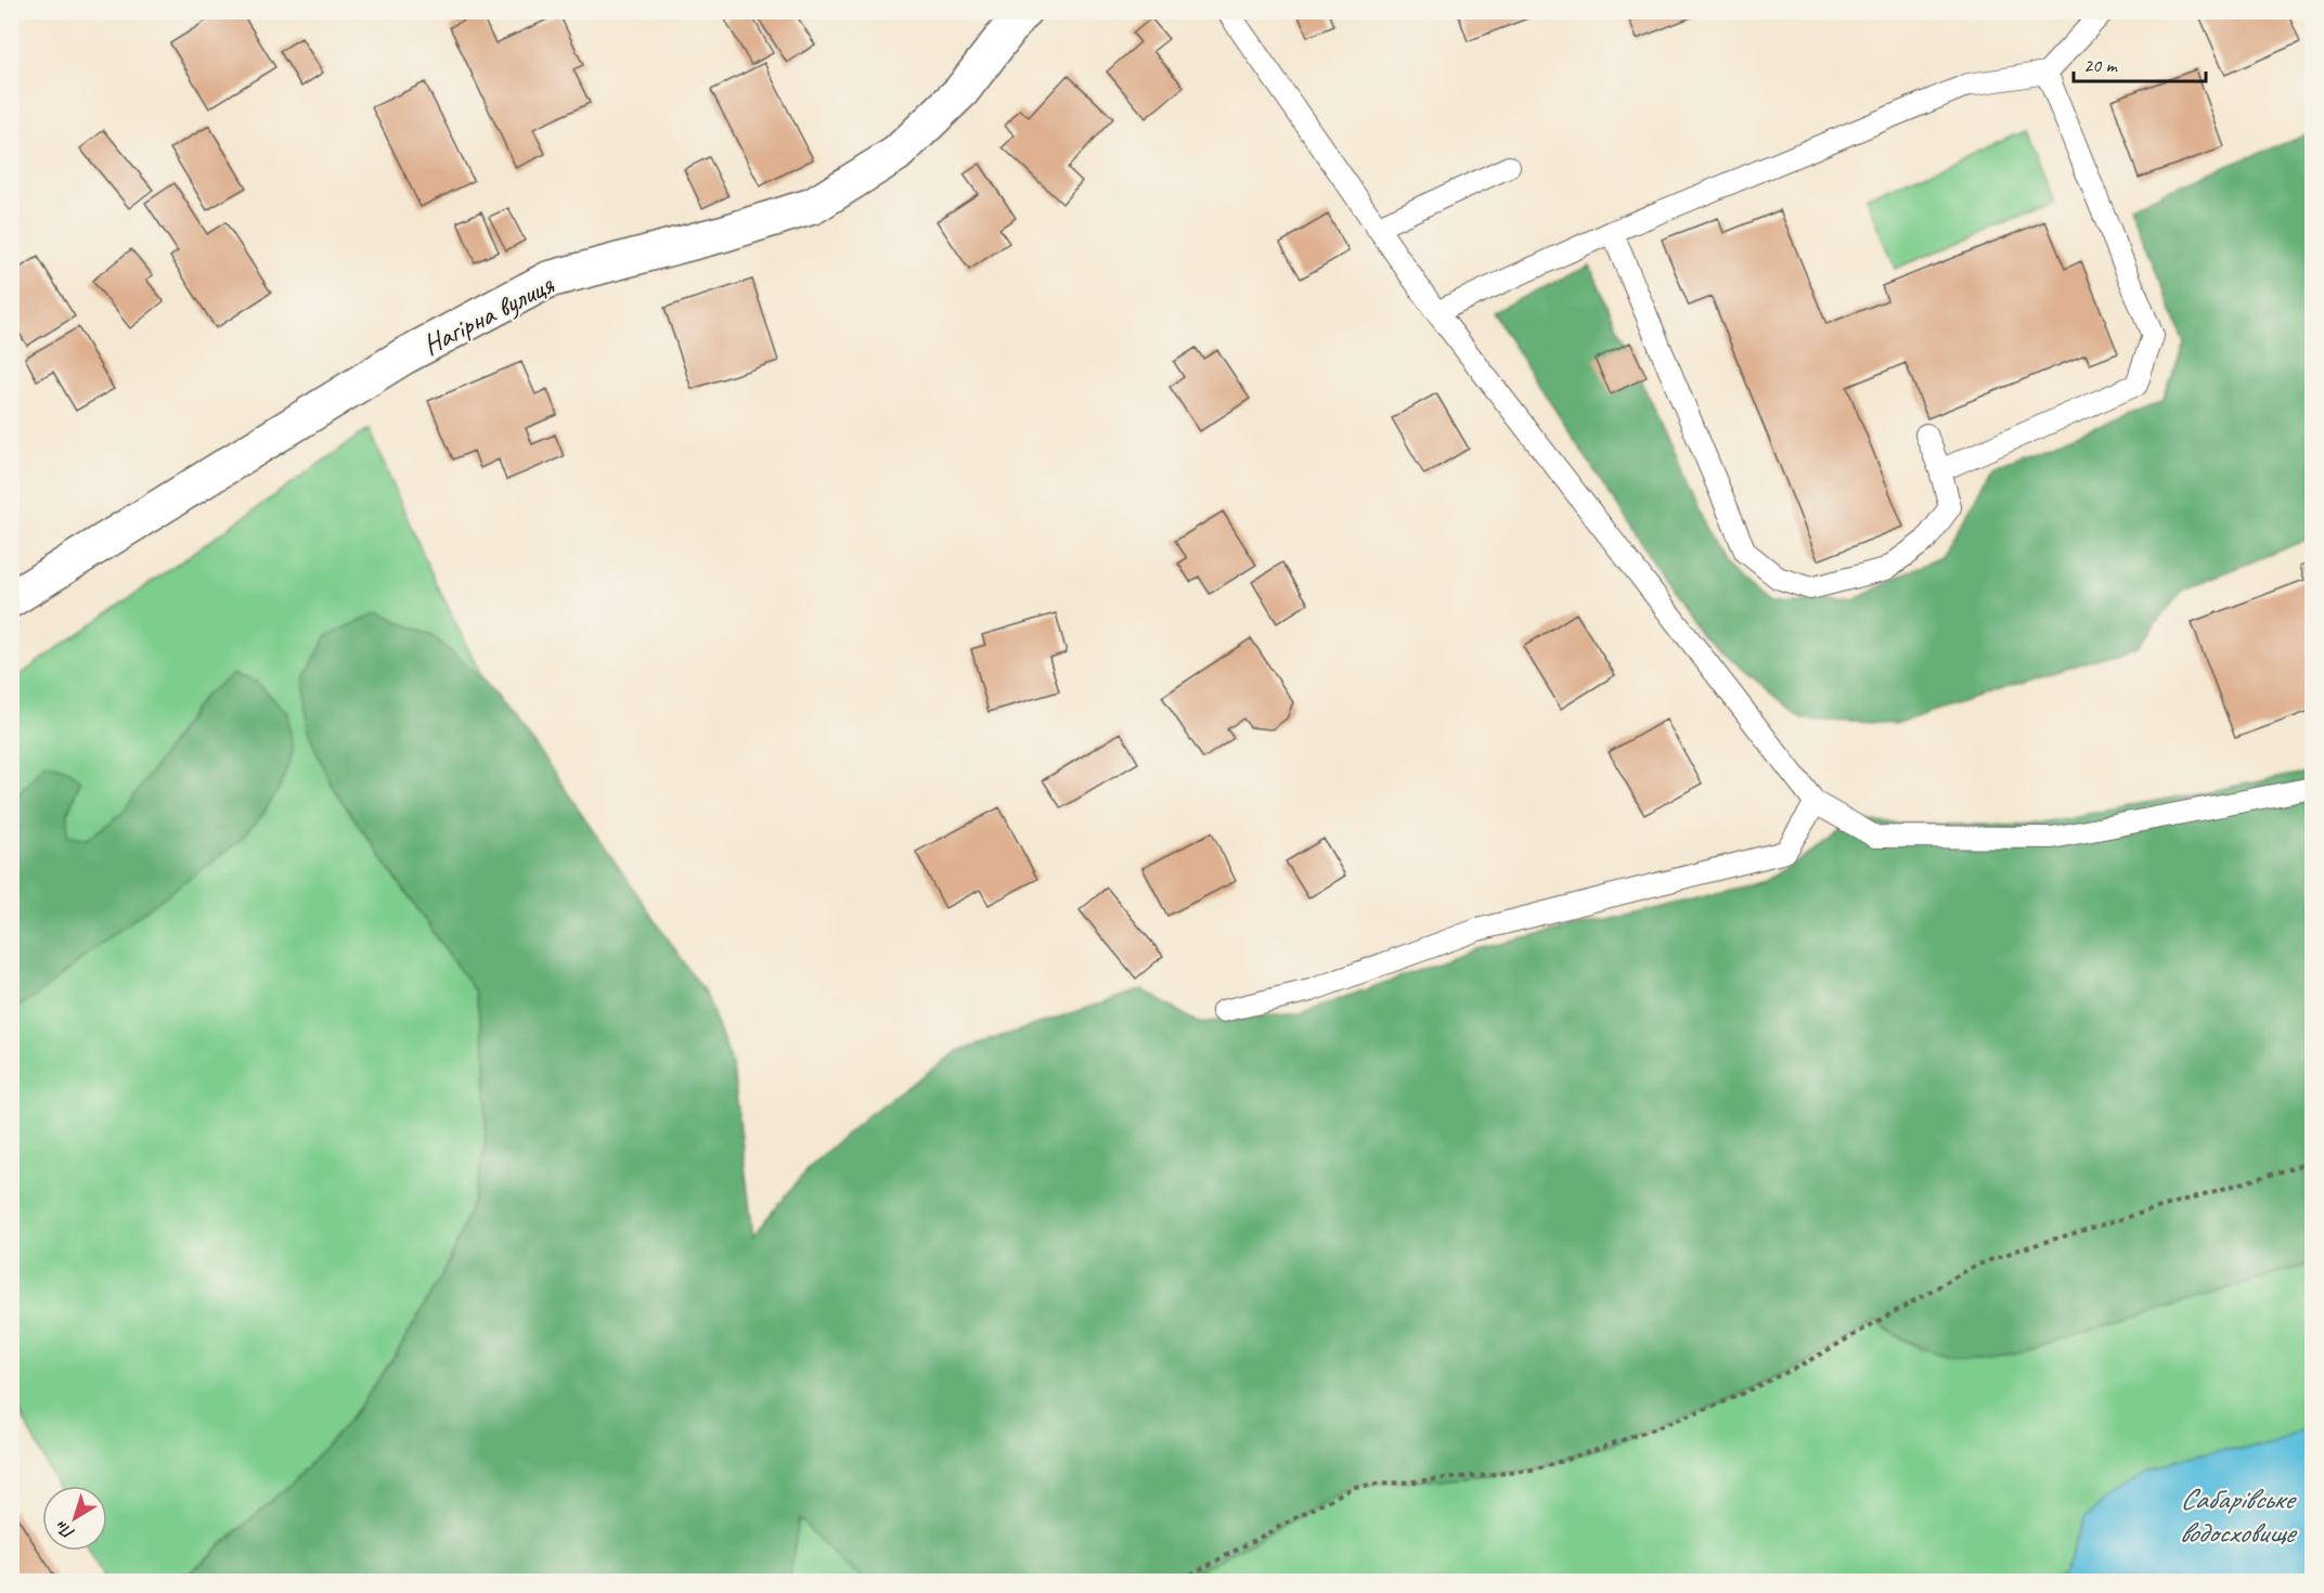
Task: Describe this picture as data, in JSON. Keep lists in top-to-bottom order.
{
  "streets": {
    "street": ["Нагірна вулиця"]
  },
  "water": ["Сабарівське водосховище"],
  "scale_bar": "20 m",
  "north": "bottom left"
}
